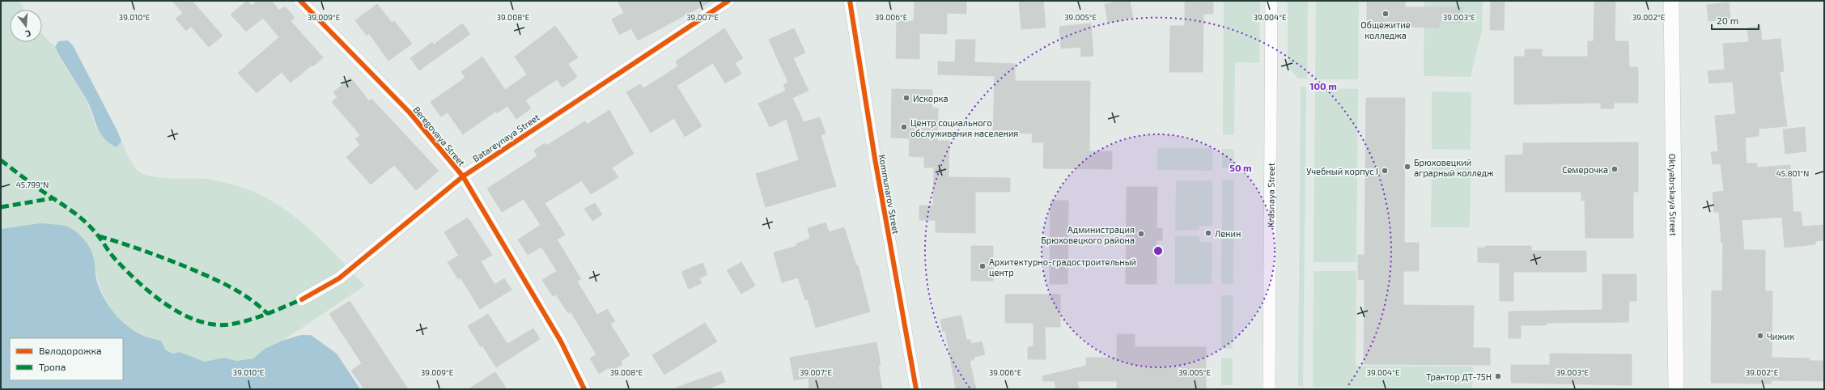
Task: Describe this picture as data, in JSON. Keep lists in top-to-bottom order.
{
  "streets": {
    "street": [
      "Beregovaya Street",
      "Batareynaya Street",
      "Kommunarov Street",
      "Krasnaya Street",
      "Oktyabrskaya Street"
    ]
  },
  "crossings": [
    ["Beregovaya Street", "Batareynaya Street"]
  ],
  "places": [
    "Общежитие колледжа",
    "Искорка",
    "Центр социального обслуживания населения",
    "Брюховецкий аграрный колледж",
    "Семерочка",
    "Учебный корпус I",
    "Ленин",
    "Администрация Брюховецкого района",
    "Архитектурно-градостроительный центр",
    "Чижик",
    "Трактор ДТ-75Н"
  ],
  "legend": ["Велодорожка", "Тропа"],
  "scale_bar": "20 m",
  "north": "bottom",
  "coordinates": [
    "39.010°E",
    "39.009°E",
    "39.008°E",
    "39.007°E",
    "39.006°E",
    "39.005°E",
    "39.004°E",
    "39.003°E",
    "39.002°E",
    "45.801°N",
    "45.799°N"
  ],
  "rings": ["100 m", "50 m"]
}
